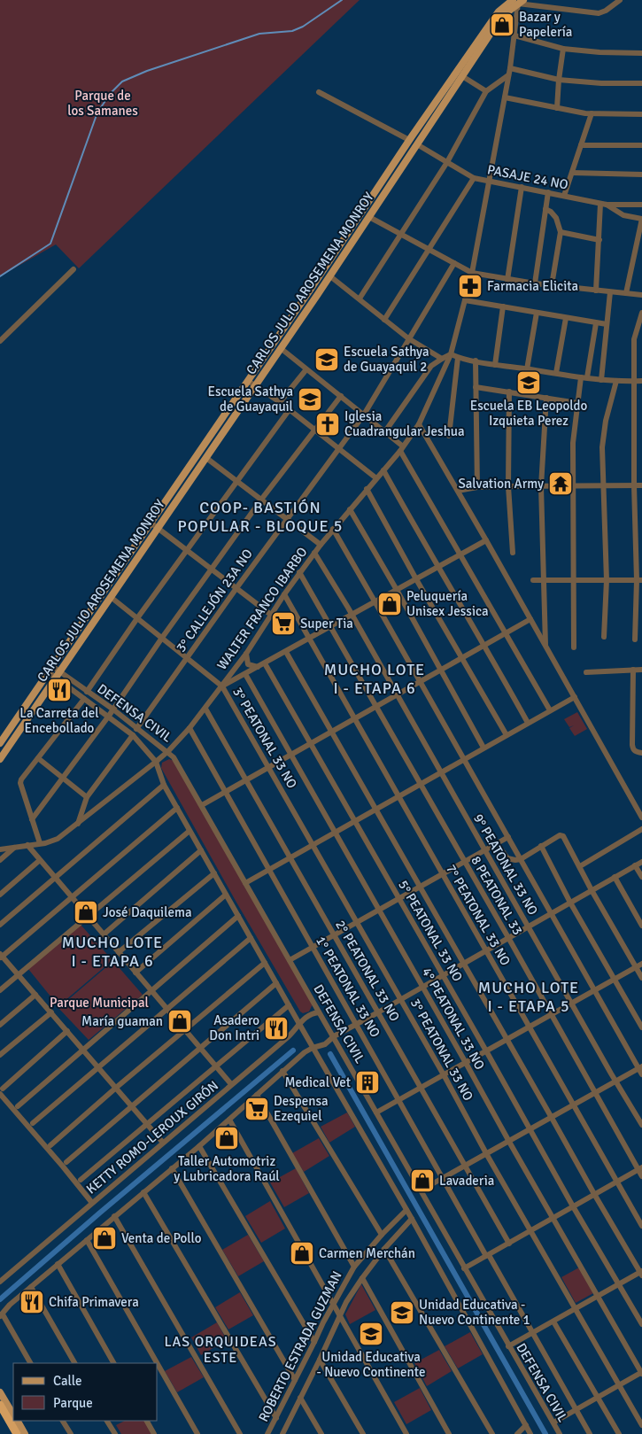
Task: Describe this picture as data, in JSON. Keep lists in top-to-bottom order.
{
  "streets": {
    "main road": ["CARLOS JULIO AROSEMENA MONROY"],
    "street": [
      "PASAJE 24 NO",
      "3° CALLEJÓN 23A NO",
      "WALTER FRANCO IBARBO",
      "DEFENSA CIVIL",
      "3° PEATONAL 33 NO",
      "9° PEATONAL 33 NO",
      "8 PEATONAL 33",
      "7° PEATONAL 33 NO",
      "5° PEATONAL 33 NO",
      "2° PEATONAL 33 NO",
      "1° PEATONAL 33 NO",
      "4° PEATONAL 33 NO",
      "KETTY ROMO-LEROUX GIRÓN",
      "ROBERTO ESTRADA GUZMAN"
    ]
  },
  "crossings": [
    ["PASAJE 24 NO", "CARLOS JULIO AROSEMENA MONROY"],
    ["PASAJE 24 NO", "WALTER FRANCO IBARBO"],
    ["CARLOS JULIO AROSEMENA MONROY", "WALTER FRANCO IBARBO"],
    ["CARLOS JULIO AROSEMENA MONROY", "DEFENSA CIVIL"],
    ["3° CALLEJÓN 23A NO", "DEFENSA CIVIL"],
    ["WALTER FRANCO IBARBO", "DEFENSA CIVIL"],
    ["WALTER FRANCO IBARBO", "3° PEATONAL 33 NO"],
    ["WALTER FRANCO IBARBO", "9° PEATONAL 33 NO"],
    ["WALTER FRANCO IBARBO", "8 PEATONAL 33"],
    ["WALTER FRANCO IBARBO", "7° PEATONAL 33 NO"],
    ["WALTER FRANCO IBARBO", "5° PEATONAL 33 NO"],
    ["WALTER FRANCO IBARBO", "2° PEATONAL 33 NO"],
    ["WALTER FRANCO IBARBO", "1° PEATONAL 33 NO"],
    ["DEFENSA CIVIL", "KETTY ROMO-LEROUX GIRÓN"],
    ["DEFENSA CIVIL", "ROBERTO ESTRADA GUZMAN"]
  ],
  "districts": [
    "COOP- BASTIÓN POPULAR - BLOQUE 5",
    "MUCHO LOTE I - ETAPA 6",
    "MUCHO LOTE I - ETAPA 6",
    "MUCHO LOTE I - ETAPA 5",
    "LAS ORQUIDEAS ESTE"
  ],
  "parks": ["Parque de los Samanes", "Parque Municipal"],
  "places": {
    "shop": [
      "Bazar y Papelería",
      "Peluquería Unisex Jessica",
      "José Daquilema",
      "María guaman",
      "Taller Automotriz y Lubricadora Raúl",
      "Lavaderia",
      "Venta de Pollo",
      "Carmen Merchán"
    ],
    "pharmacy": ["Farmacia Elicita"],
    "school or university": [
      "Escuela Sathya de Guayaquil 2",
      "Escuela EB Leopoldo Izquieta Perez",
      "Escuela Sathya de Guayaquil",
      "Unidad Educativa - Nuevo Continente 1",
      "Unidad Educativa - Nuevo Continente"
    ],
    "church": ["Iglesia Cuadrangular Jeshua"],
    "temple": ["Salvation Army"],
    "supermarket": ["Super Tia", "Despensa Ezequiel"],
    "restaurant": ["La Carreta del Encebollado", "Asadero Don Intri", "Chifa Primavera"],
    "building": ["Medical Vet"]
  },
  "legend": ["Calle", "Parque"]
}
